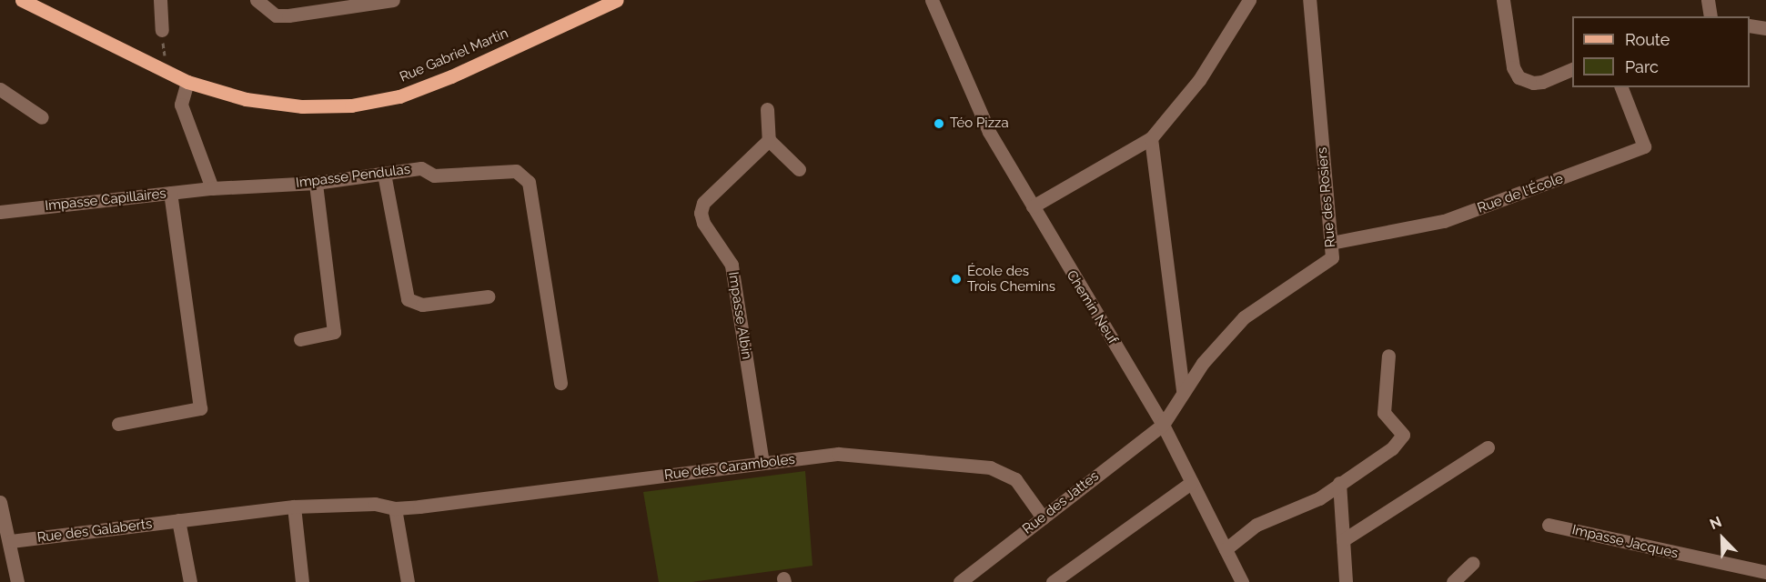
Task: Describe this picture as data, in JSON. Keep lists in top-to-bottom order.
{
  "streets": {
    "main road": ["Rue Gabriel Martin"],
    "street": [
      "Impasse Pendulas",
      "Rue de l'École",
      "Rue des Rosiers",
      "Impasse Capillaires",
      "Chemin Neuf",
      "Impasse Albin",
      "Rue des Caramboles",
      "Rue des Jattes",
      "Rue des Galaberts",
      "Impasse Jacques"
    ]
  },
  "crossings": [
    ["Impasse Pendulas", "Impasse Capillaires"],
    ["Rue de l'École", "Rue des Rosiers"],
    ["Rue des Rosiers", "Chemin Neuf"],
    ["Rue des Rosiers", "Rue des Jattes"],
    ["Chemin Neuf", "Rue des Jattes"],
    ["Impasse Albin", "Rue des Caramboles"],
    ["Rue des Caramboles", "Rue des Jattes"],
    ["Rue des Caramboles", "Rue des Galaberts"]
  ],
  "places": ["Téo Pizza", "École des Trois Chemins"],
  "legend": ["Route", "Parc"],
  "north": "top left"
}
